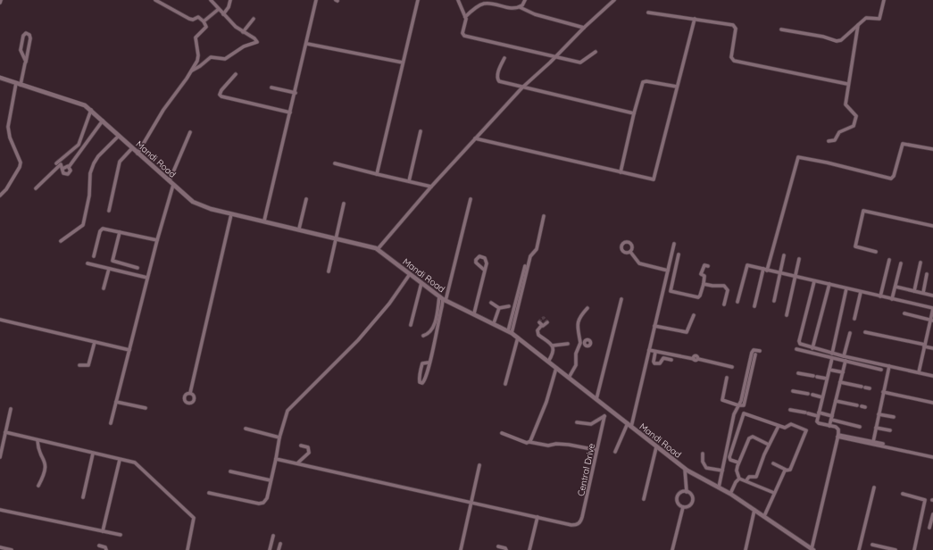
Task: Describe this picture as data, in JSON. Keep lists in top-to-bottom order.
{
  "streets": {
    "street": ["Mandi Road", "Central Drive"]
  }
}
